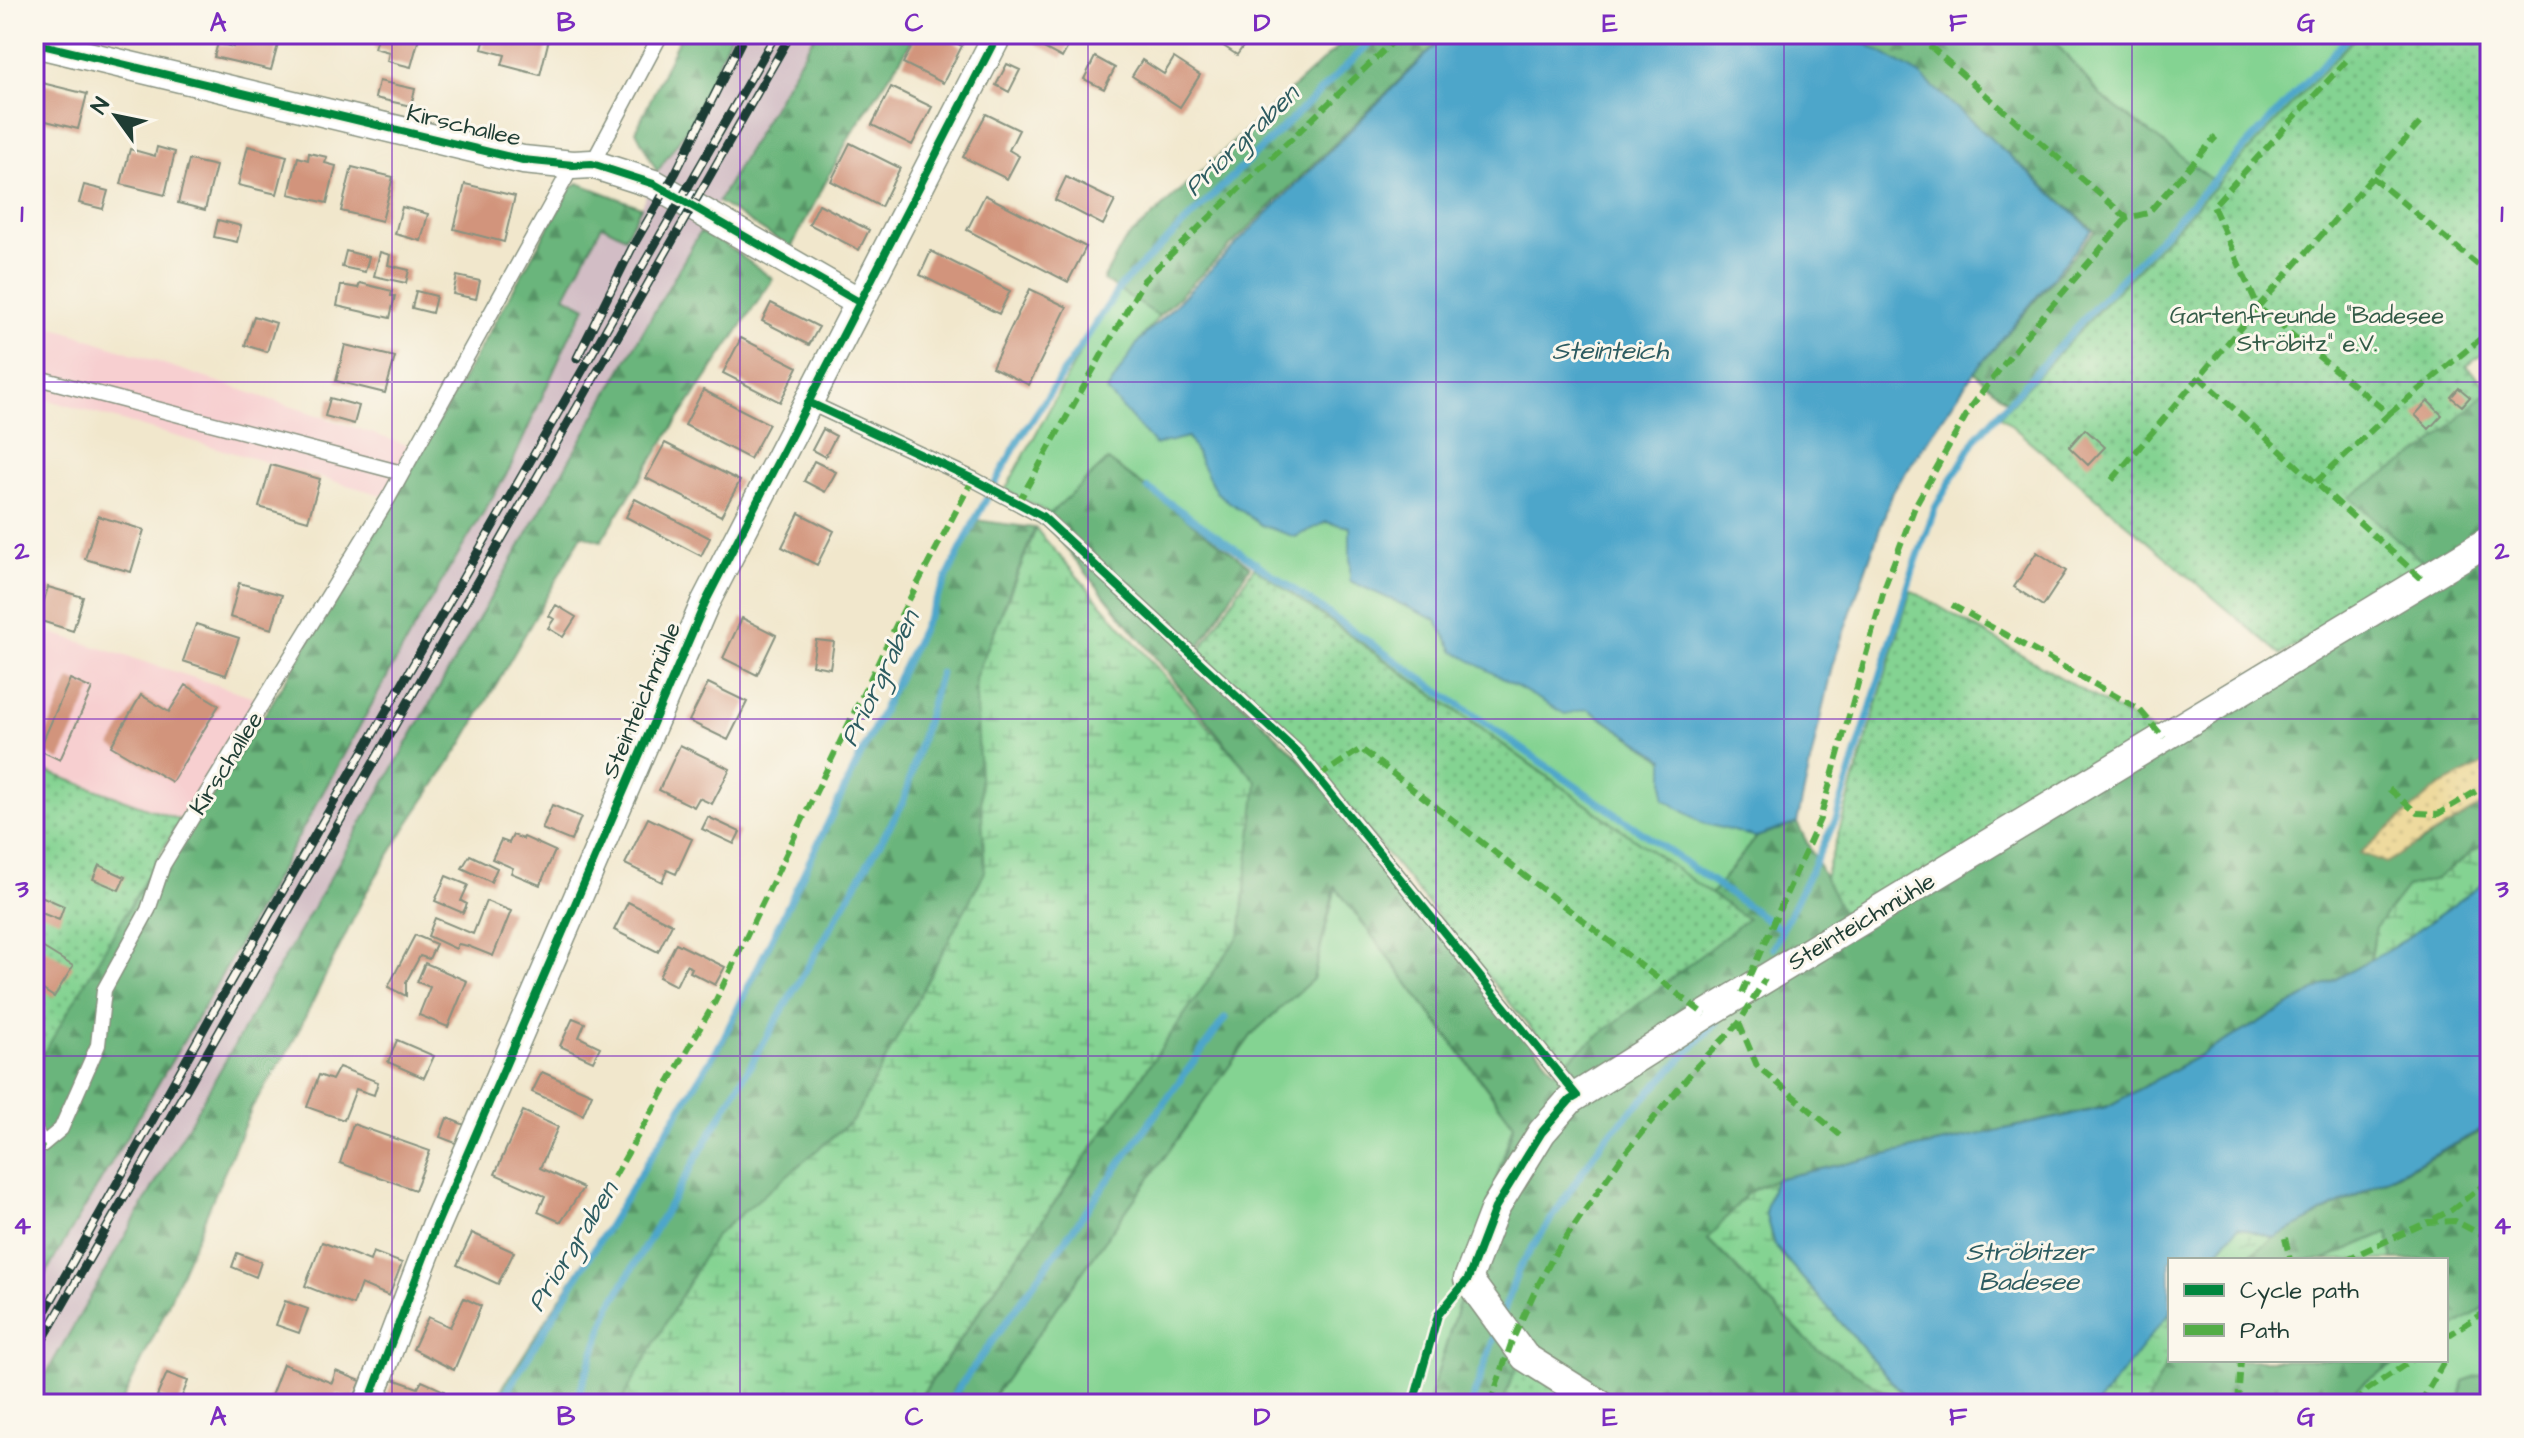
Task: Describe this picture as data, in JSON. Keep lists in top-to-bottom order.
{
  "streets": {
    "street": ["Kirschallee", "Steinteichmühle"]
  },
  "crossings": [
    ["Kirschallee", "Steinteichmühle"]
  ],
  "water": ["Priorgraben", "Steinteich", "Ströbitzer Badesee"],
  "parks": ["Gartenfreunde \"Badesee Ströbitz\" e.V."],
  "legend": ["Cycle path", "Path"],
  "north": "top left",
  "grid": {
    "columns": [
      "A",
      "B",
      "C",
      "D",
      "E",
      "F",
      "G"
    ],
    "rows": [
      "1",
      "2",
      "3",
      "4"
    ]
  }
}
